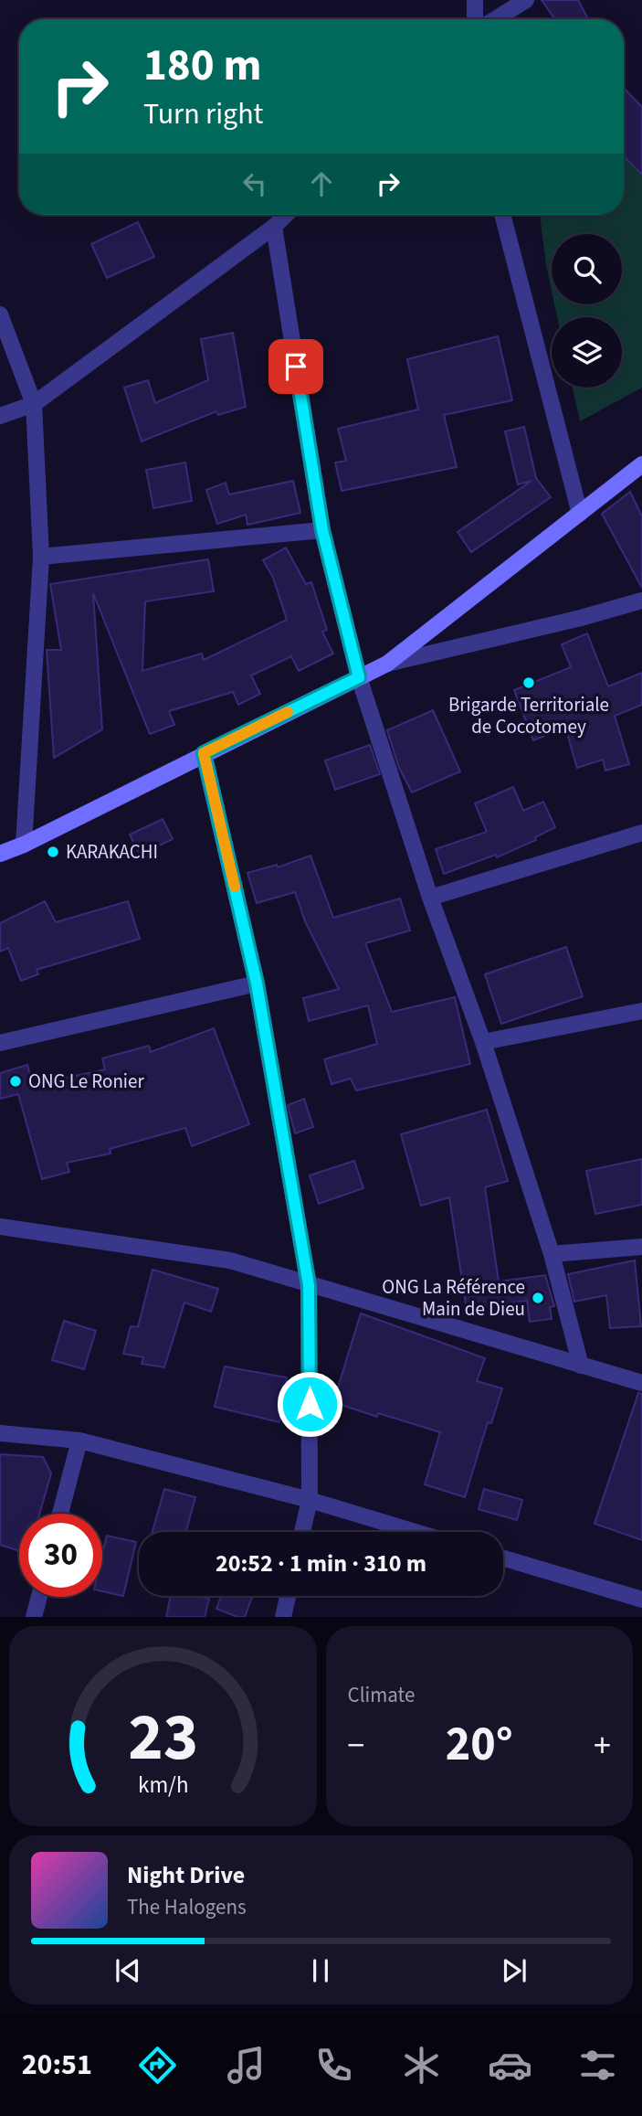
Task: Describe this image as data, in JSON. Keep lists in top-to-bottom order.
{
  "places": [
    "Brigarde Territoriale de Cocotomey",
    "KARAKACHI",
    "ONG Le Ronier",
    "ONG La Référence Main de Dieu"
  ],
  "page": {
    "turn": ["180 m", "Turn right"],
    "limit": "30",
    "trip": "20:52 · 1 min · 310 m",
    "tile": "Climate",
    "heat": ["−", "20°", "+"],
    "song": ["Night Drive", "The Halogens"],
    "tabs": "20:51",
    "gauge": ["23", "km/h"]
  }
}
